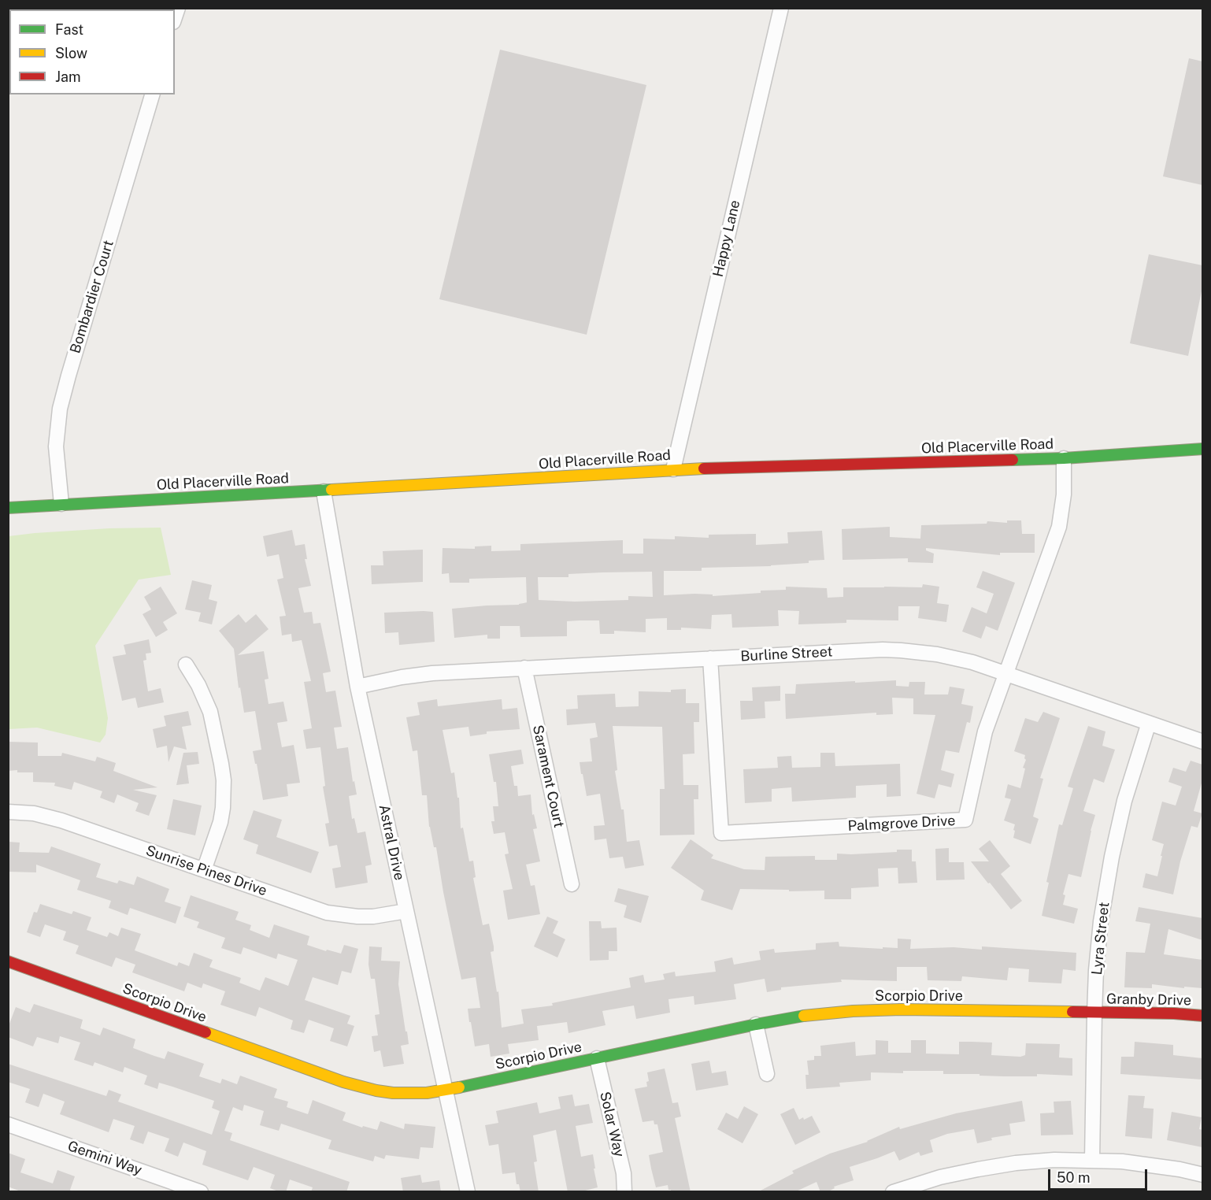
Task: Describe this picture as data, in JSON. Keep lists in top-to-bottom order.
{
  "streets": {
    "street": [
      "Happy Lane",
      "Bombardier Court",
      "Old Placerville Road",
      "Burline Street",
      "Sarament Court",
      "Palmgrove Drive",
      "Astral Drive",
      "Sunrise Pines Drive",
      "Lyra Street",
      "Scorpio Drive",
      "Granby Drive",
      "Solar Way",
      "Gemini Way"
    ]
  },
  "crossings": [
    ["Happy Lane", "Old Placerville Road"],
    ["Bombardier Court", "Old Placerville Road"],
    ["Old Placerville Road", "Palmgrove Drive"],
    ["Old Placerville Road", "Astral Drive"],
    ["Burline Street", "Sarament Court"],
    ["Burline Street", "Palmgrove Drive"],
    ["Burline Street", "Astral Drive"],
    ["Burline Street", "Lyra Street"],
    ["Astral Drive", "Sunrise Pines Drive"],
    ["Astral Drive", "Scorpio Drive"],
    ["Lyra Street", "Scorpio Drive"],
    ["Lyra Street", "Granby Drive"],
    ["Scorpio Drive", "Granby Drive"],
    ["Scorpio Drive", "Solar Way"]
  ],
  "legend": ["Fast", "Slow", "Jam"],
  "scale_bar": "50 m"
}
